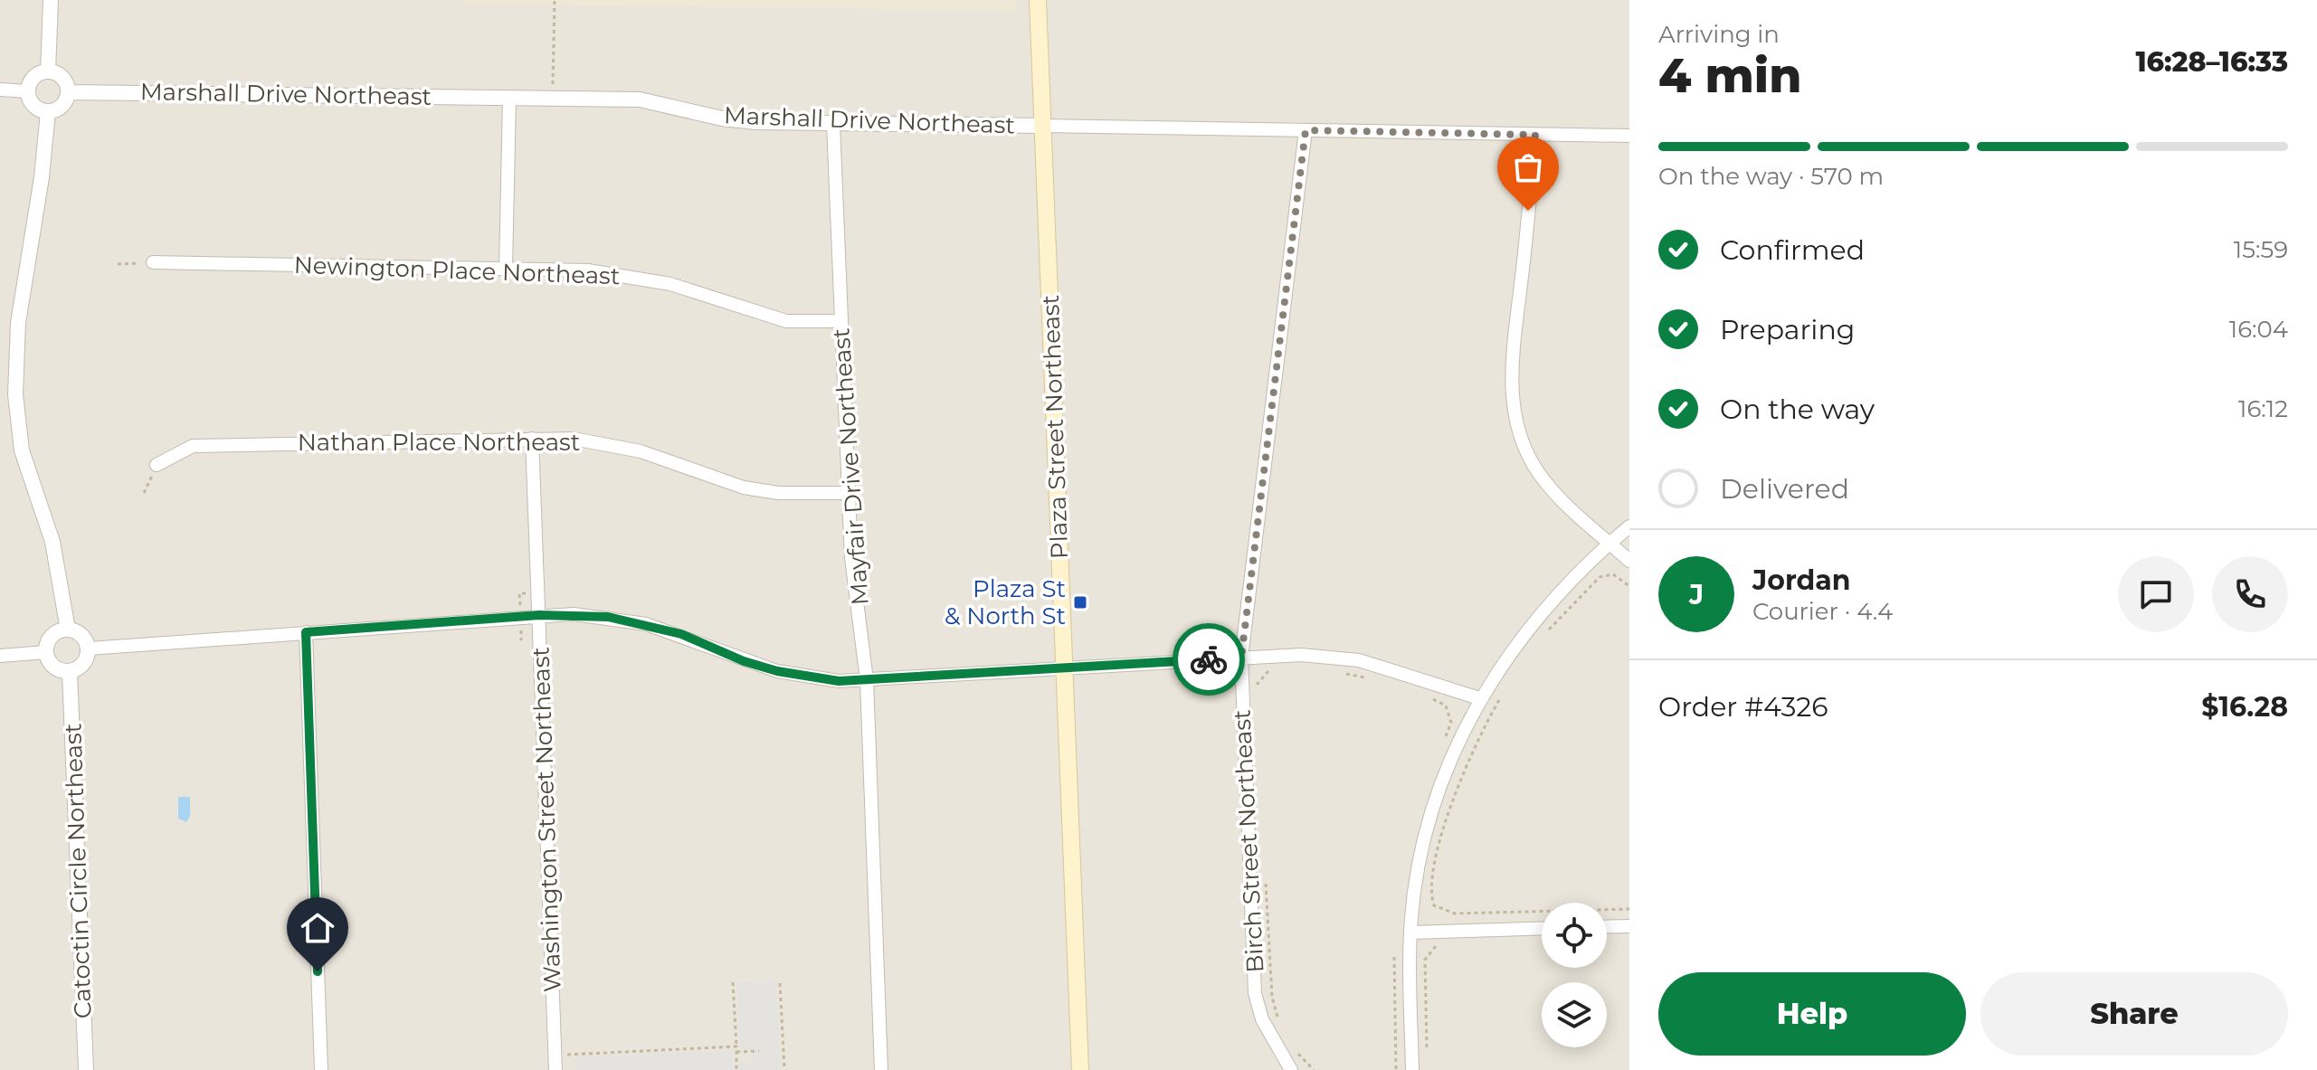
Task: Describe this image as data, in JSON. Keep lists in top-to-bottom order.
{
  "streets": {
    "main road": ["Plaza Street Northeast"],
    "street": [
      "Marshall Drive Northeast",
      "Newington Place Northeast",
      "Nathan Place Northeast",
      "Mayfair Drive Northeast",
      "Washington Street Northeast",
      "Birch Street Northeast",
      "Catoctin Circle Northeast"
    ]
  },
  "crossings": [
    ["Marshall Drive Northeast", "Plaza Street Northeast"],
    ["Marshall Drive Northeast", "Mayfair Drive Northeast"],
    ["Marshall Drive Northeast", "Birch Street Northeast"],
    ["Newington Place Northeast", "Mayfair Drive Northeast"],
    ["Nathan Place Northeast", "Mayfair Drive Northeast"],
    ["Nathan Place Northeast", "Washington Street Northeast"]
  ],
  "places": {
    "transit": ["Plaza St & North St"]
  },
  "page": {
    "heading": ["4 min", "Arriving in", "16:28–16:33"],
    "panel": [
      "Jordan",
      "Courier · 4.4",
      "Order #4326",
      "$16.28"
    ],
    "bar": "On the way · 570 m",
    "list": [
      ["Confirmed", "15:59"],
      ["Preparing", "16:04"],
      ["On the way", "16:12"],
      "Delivered"
    ],
    "round": "J",
    "buttons": ["Help", "Share"]
  }
}
